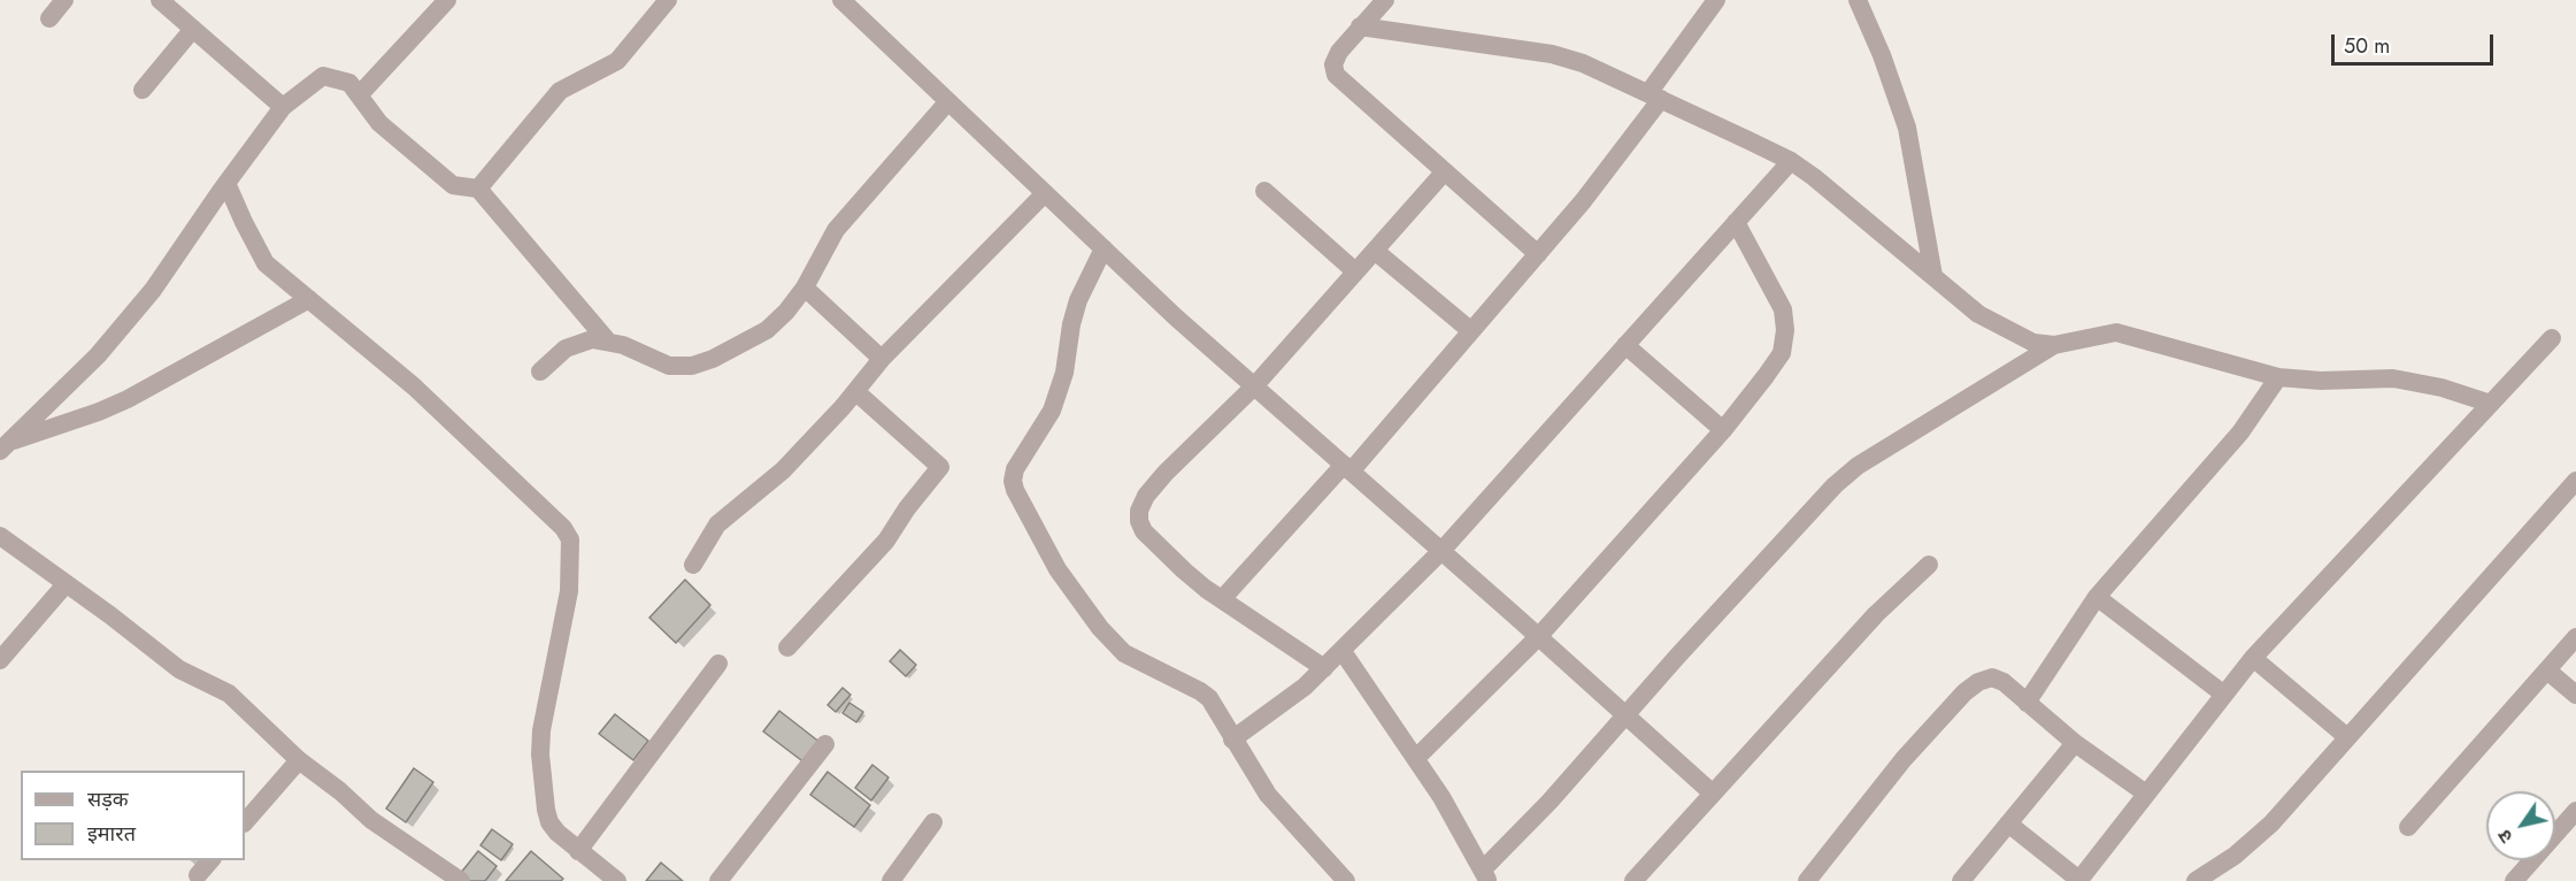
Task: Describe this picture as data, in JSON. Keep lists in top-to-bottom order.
{
  "legend": ["सड़क", "इमारत"],
  "scale_bar": "50 m",
  "north": "bottom left"
}
